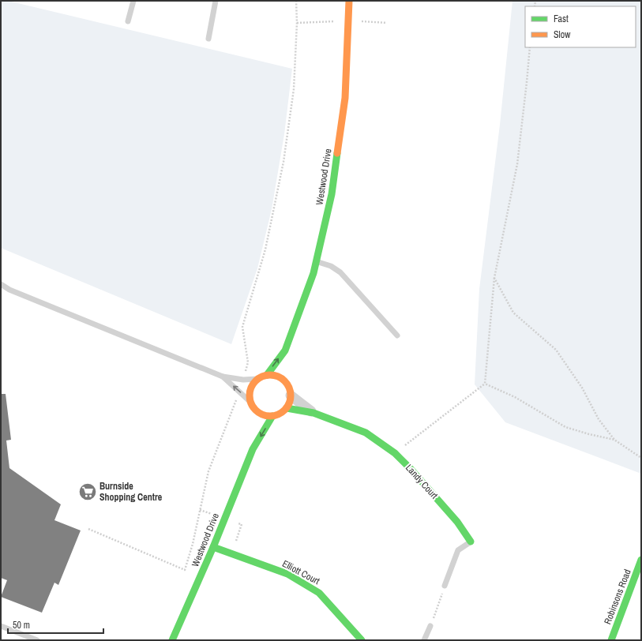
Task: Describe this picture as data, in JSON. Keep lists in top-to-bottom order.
{
  "streets": {
    "street": [
      "Westwood Drive",
      "Landy Court",
      "Elliott Court",
      "Robinsons Road"
    ]
  },
  "crossings": [
    ["Westwood Drive", "Landy Court"],
    ["Westwood Drive", "Elliott Court"]
  ],
  "places": {
    "supermarket": ["Burnside Shopping Centre"]
  },
  "legend": ["Fast", "Slow"],
  "scale_bar": "50 m"
}
